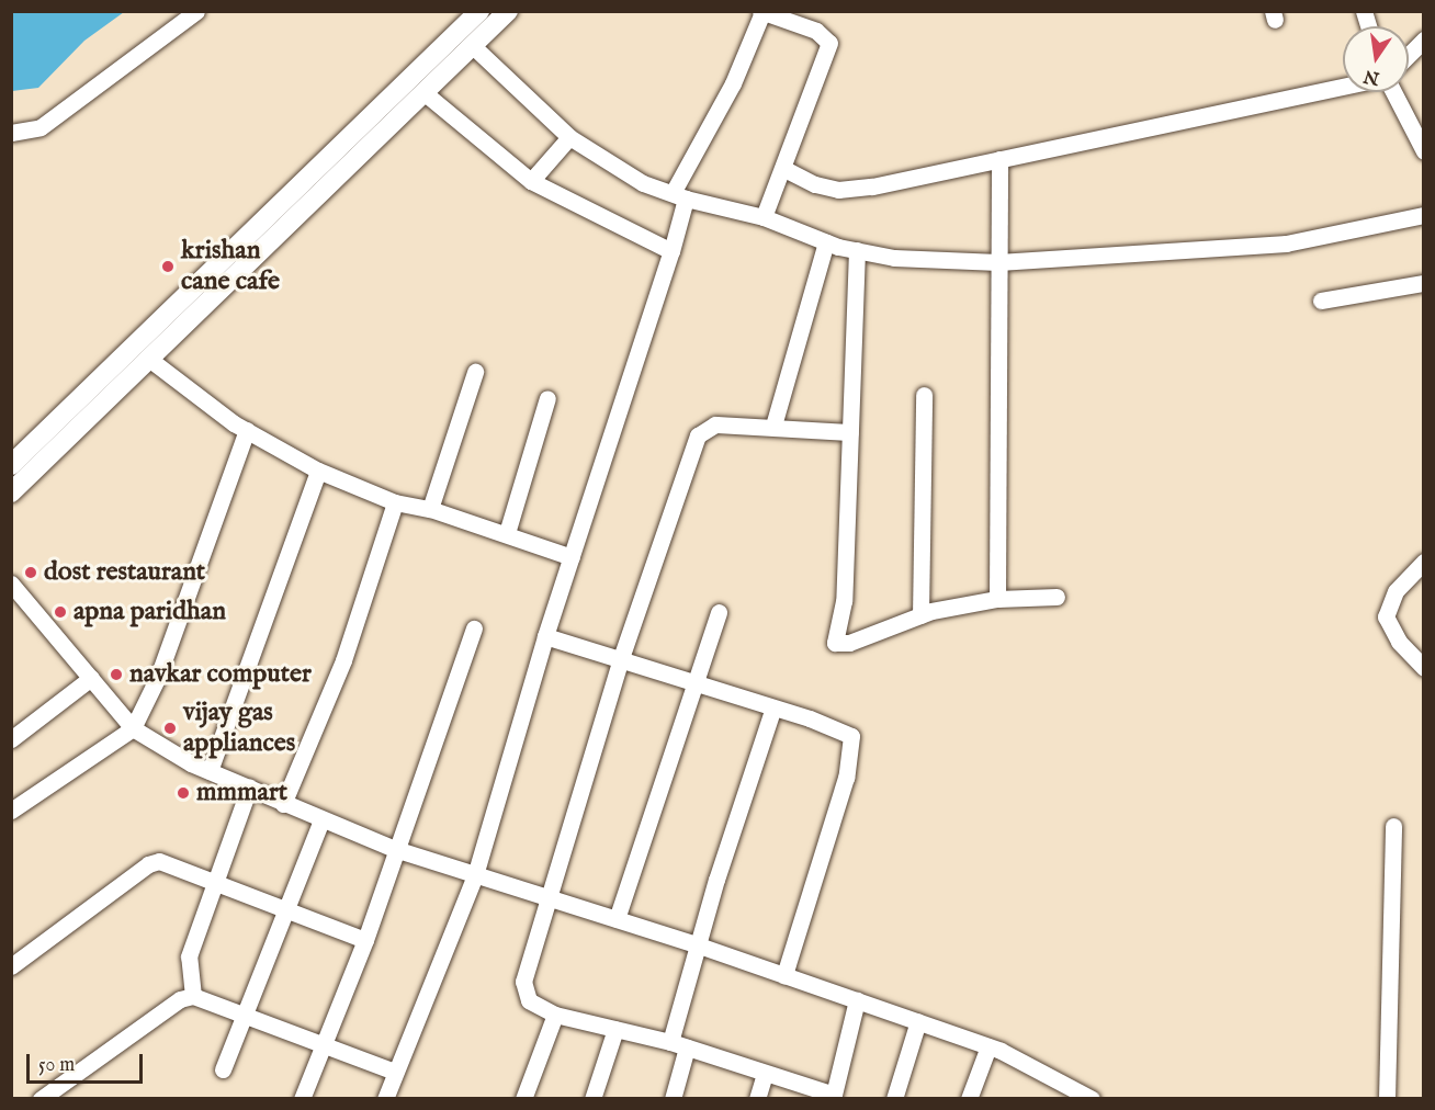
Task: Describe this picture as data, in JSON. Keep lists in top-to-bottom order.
{
  "places": [
    "krishan cane cafe",
    "dost restaurant",
    "apna paridhan",
    "navkar computer",
    "vijay gas appliances",
    "mmmart"
  ],
  "scale_bar": "50 m",
  "north": "bottom"
}
